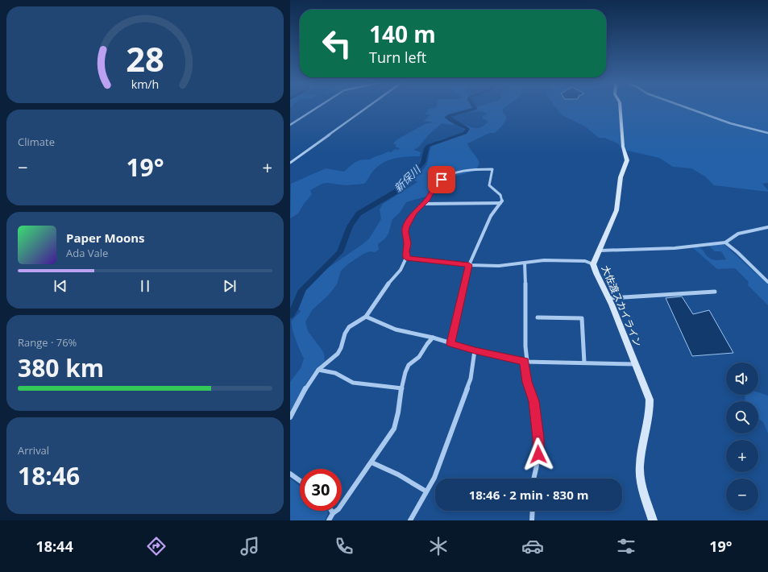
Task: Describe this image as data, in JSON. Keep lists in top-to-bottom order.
{
  "streets": {
    "street": ["大佐渡スカイライン"]
  },
  "water": ["新保川"],
  "page": {
    "turn": ["140 m", "Turn left"],
    "tile": [
      "Climate",
      ["Range · 76%", "380 km"],
      ["Arrival", "18:46"]
    ],
    "heat": ["−", "19°", "+"],
    "song": ["Paper Moons", "Ada Vale"],
    "map_buttons": ["+", "−"],
    "limit": "30",
    "trip": "18:46 · 2 min · 830 m",
    "tabs": ["18:44", "19°"],
    "gauge": ["28", "km/h"]
  }
}
